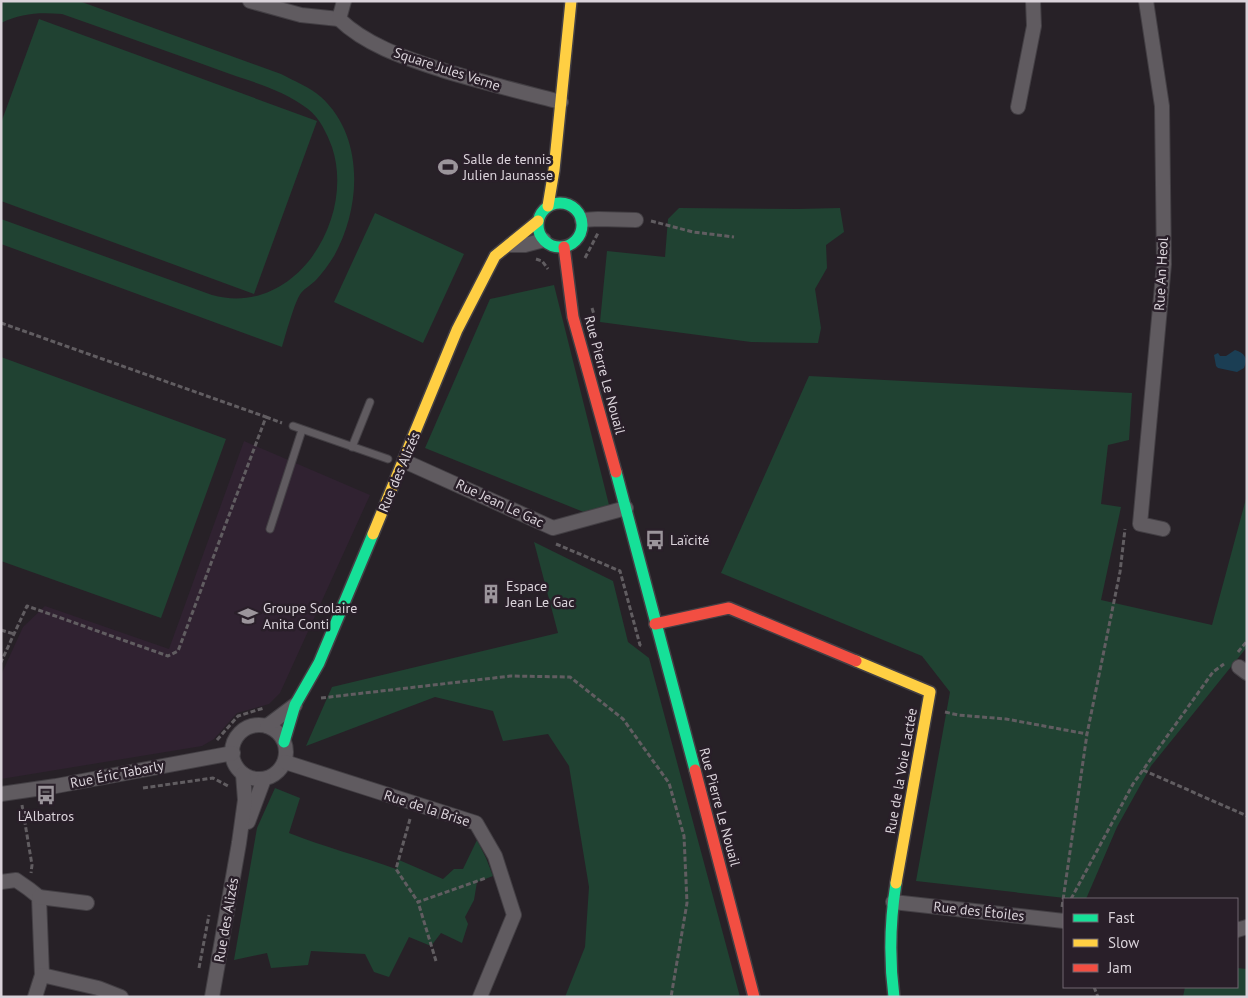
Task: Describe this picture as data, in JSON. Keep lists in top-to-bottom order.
{
  "streets": {
    "street": [
      "Square Jules Verne",
      "Rue An Heol",
      "Rue Pierre Le Nouail",
      "Rue des Alizés",
      "Rue Jean Le Gac",
      "Rue de la Voie Lactée",
      "Rue Éric Tabarly",
      "Rue de la Brise",
      "Rue des Étoiles"
    ]
  },
  "crossings": [
    ["Rue Pierre Le Nouail", "Rue des Alizés"],
    ["Rue Pierre Le Nouail", "Rue Jean Le Gac"],
    ["Rue Pierre Le Nouail", "Rue de la Voie Lactée"],
    ["Rue des Alizés", "Rue Jean Le Gac"],
    ["Rue des Alizés", "Rue Éric Tabarly"],
    ["Rue des Alizés", "Rue de la Brise"],
    ["Rue de la Voie Lactée", "Rue des Étoiles"],
    ["Rue Éric Tabarly", "Rue de la Brise"]
  ],
  "places": {
    "sports": ["Salle de tennis Julien Jaunasse"],
    "bus stop": ["Laïcité", "L'Albatros"],
    "building": ["Espace Jean Le Gac"],
    "school or university": ["Groupe Scolaire Anita Conti"]
  },
  "legend": ["Fast", "Slow", "Jam"]
}
